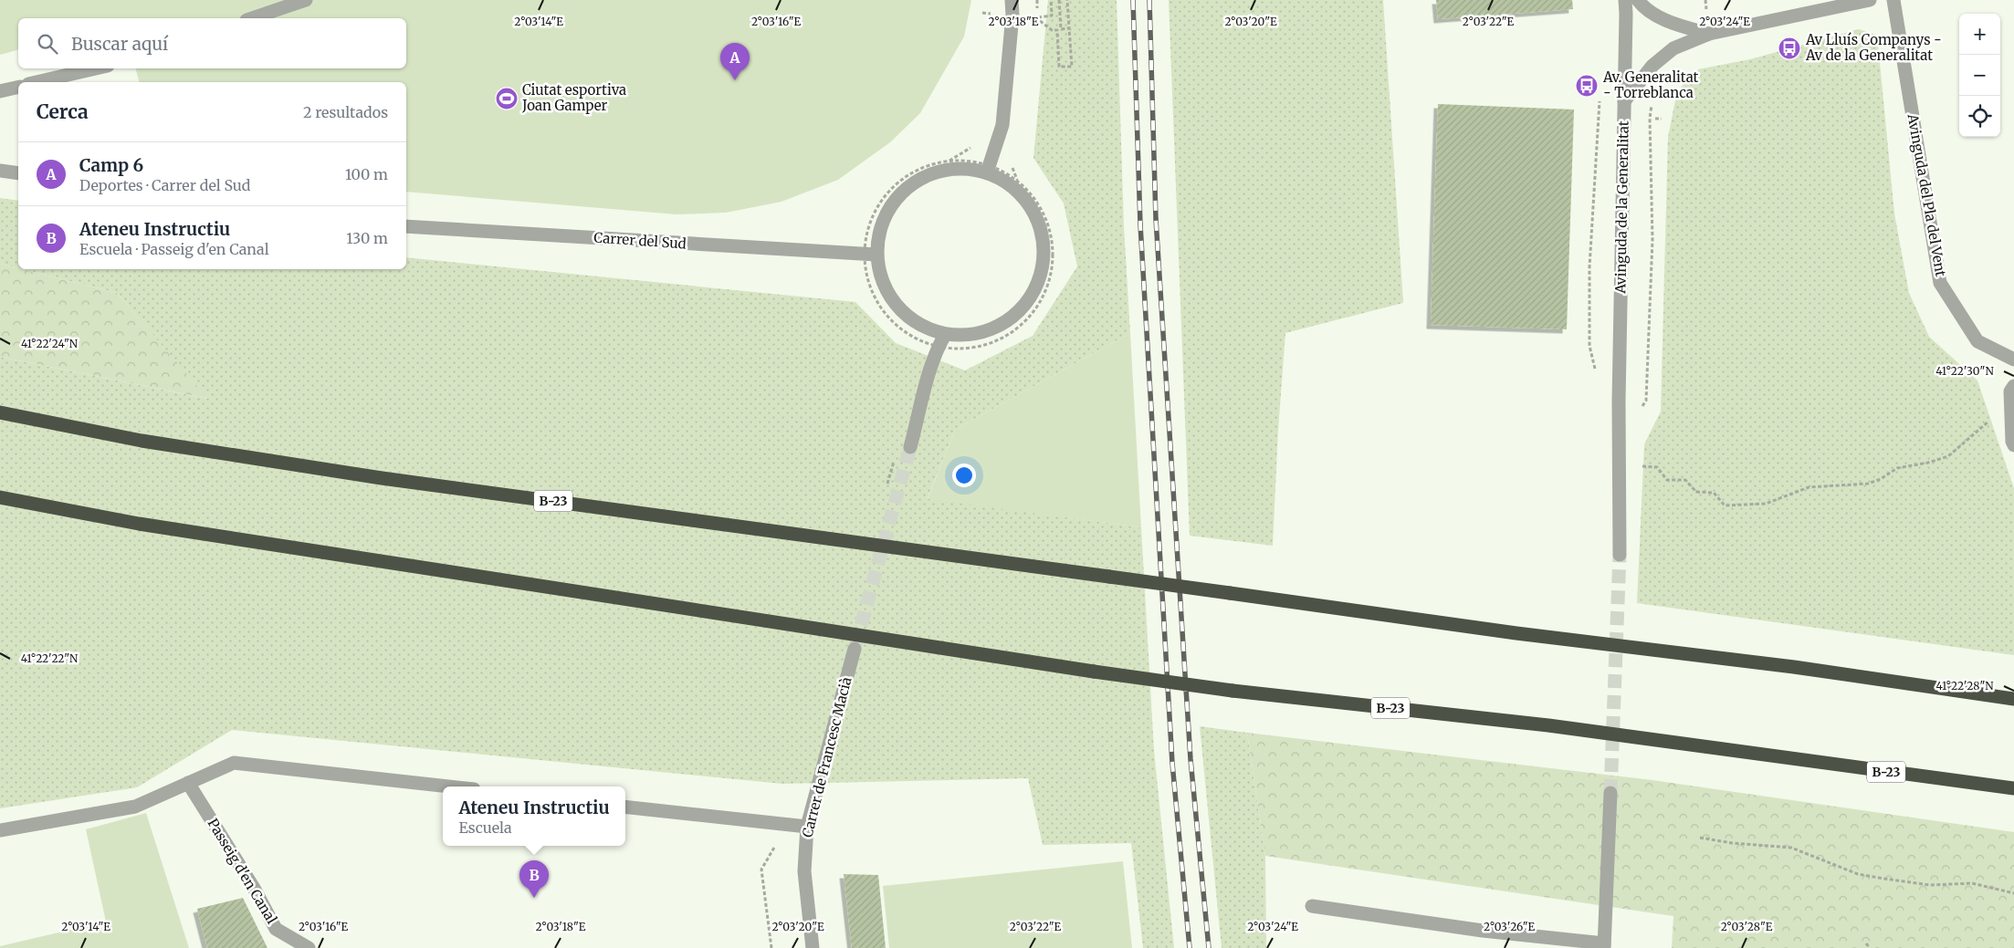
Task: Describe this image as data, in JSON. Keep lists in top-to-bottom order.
{
  "streets": {
    "highway": ["B-23"],
    "street": [
      "Avinguda del Pla del Vent",
      "Avinguda de la Generalitat",
      "Carrer del Sud",
      "Carrer de Francesc Macià",
      "Passeig d'en Canal"
    ]
  },
  "places": {
    "bus stop": ["Av Lluís Companys - Av de la Generalitat", "Av. Generalitat - Torreblanca"],
    "sports": ["Ciutat esportiva Joan Gamper"]
  },
  "page": {
    "map_buttons": ["+", "−"],
    "search": "Buscar aquí",
    "pins": ["A", "B"],
    "heading": ["Cerca", "2 resultados"],
    "list": [
      {
        "mark": "A",
        "name": "Camp 6",
        "note": "Deportes · Carrer del Sud",
        "value": "100 m"
      },
      {
        "mark": "B",
        "name": "Ateneu Instructiu",
        "note": "Escuela · Passeig d'en Canal",
        "value": "130 m"
      }
    ],
    "popup": ["Ateneu Instructiu", "Escuela"]
  },
  "coordinates": [
    "2°03'14\"E",
    "2°03'16\"E",
    "2°03'18\"E",
    "2°03'20\"E",
    "2°03'22\"E",
    "2°03'24\"E",
    "41°22'24\"N",
    "41°22'30\"N",
    "41°22'22\"N",
    "41°22'28\"N",
    "2°03'26\"E",
    "2°03'28\"E"
  ]
}
